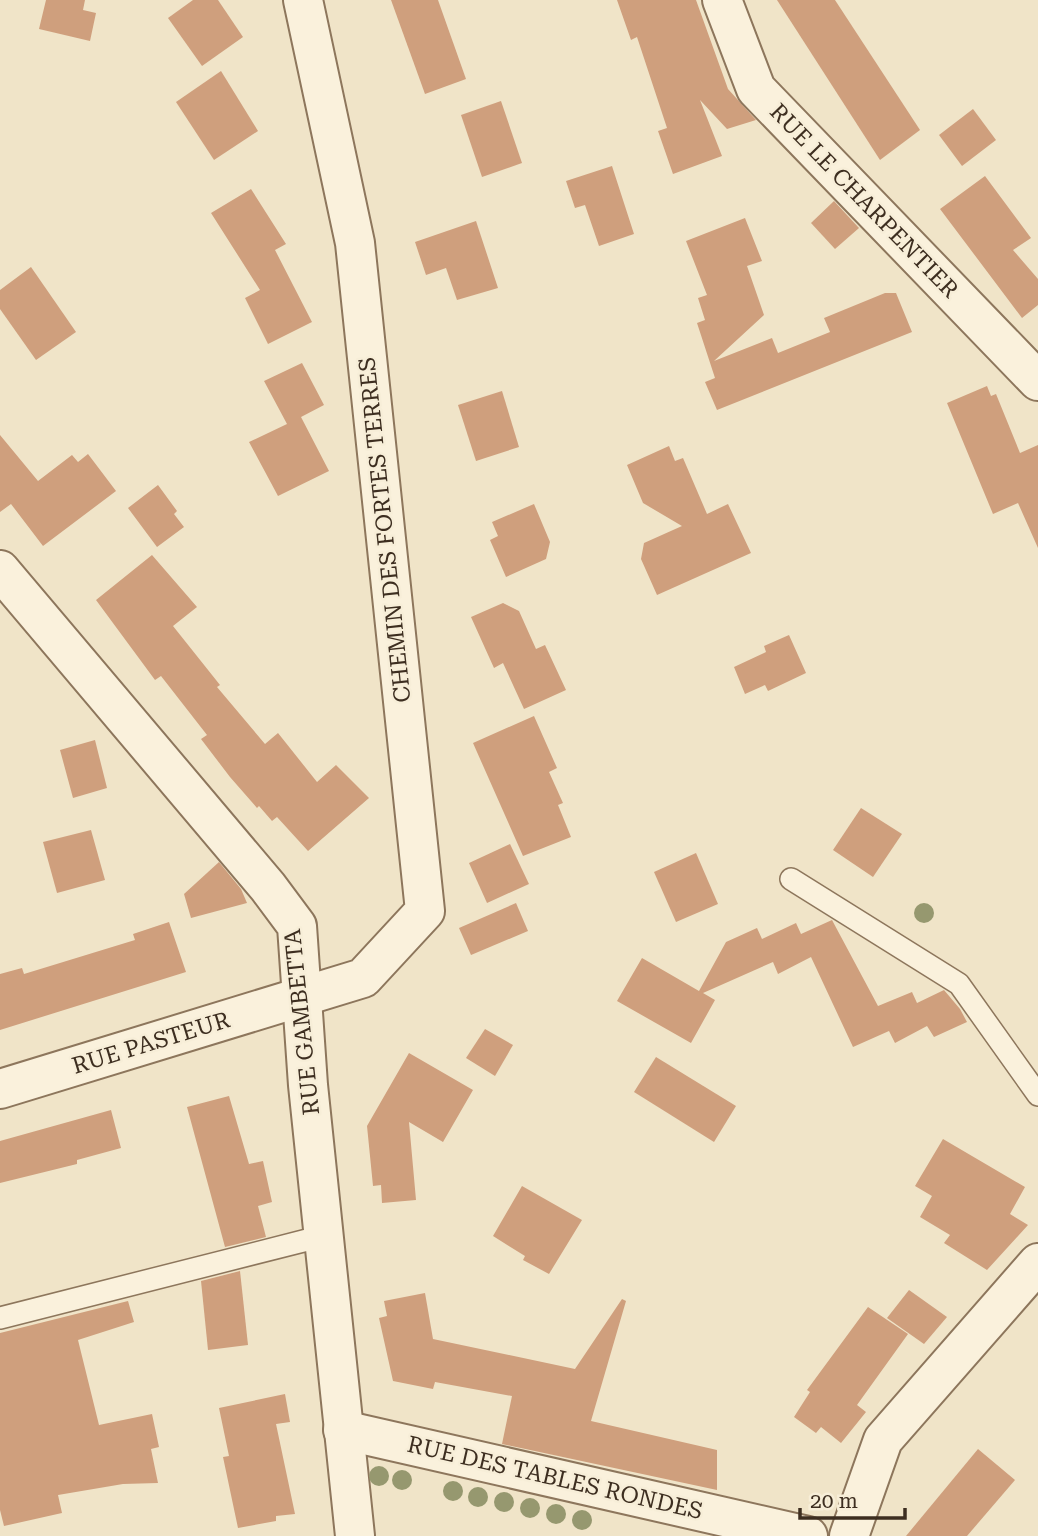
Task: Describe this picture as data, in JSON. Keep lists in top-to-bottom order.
{
  "streets": {
    "street": [
      "RUE LE CHARPENTIER",
      "CHEMIN DES FORTES TERRES",
      "RUE GAMBETTA",
      "RUE PASTEUR",
      "RUE DES TABLES RONDES"
    ]
  },
  "crossings": [
    ["CHEMIN DES FORTES TERRES", "RUE GAMBETTA"],
    ["CHEMIN DES FORTES TERRES", "RUE PASTEUR"],
    ["RUE GAMBETTA", "RUE PASTEUR"],
    ["RUE GAMBETTA", "RUE DES TABLES RONDES"]
  ],
  "scale_bar": "20 m"
}
